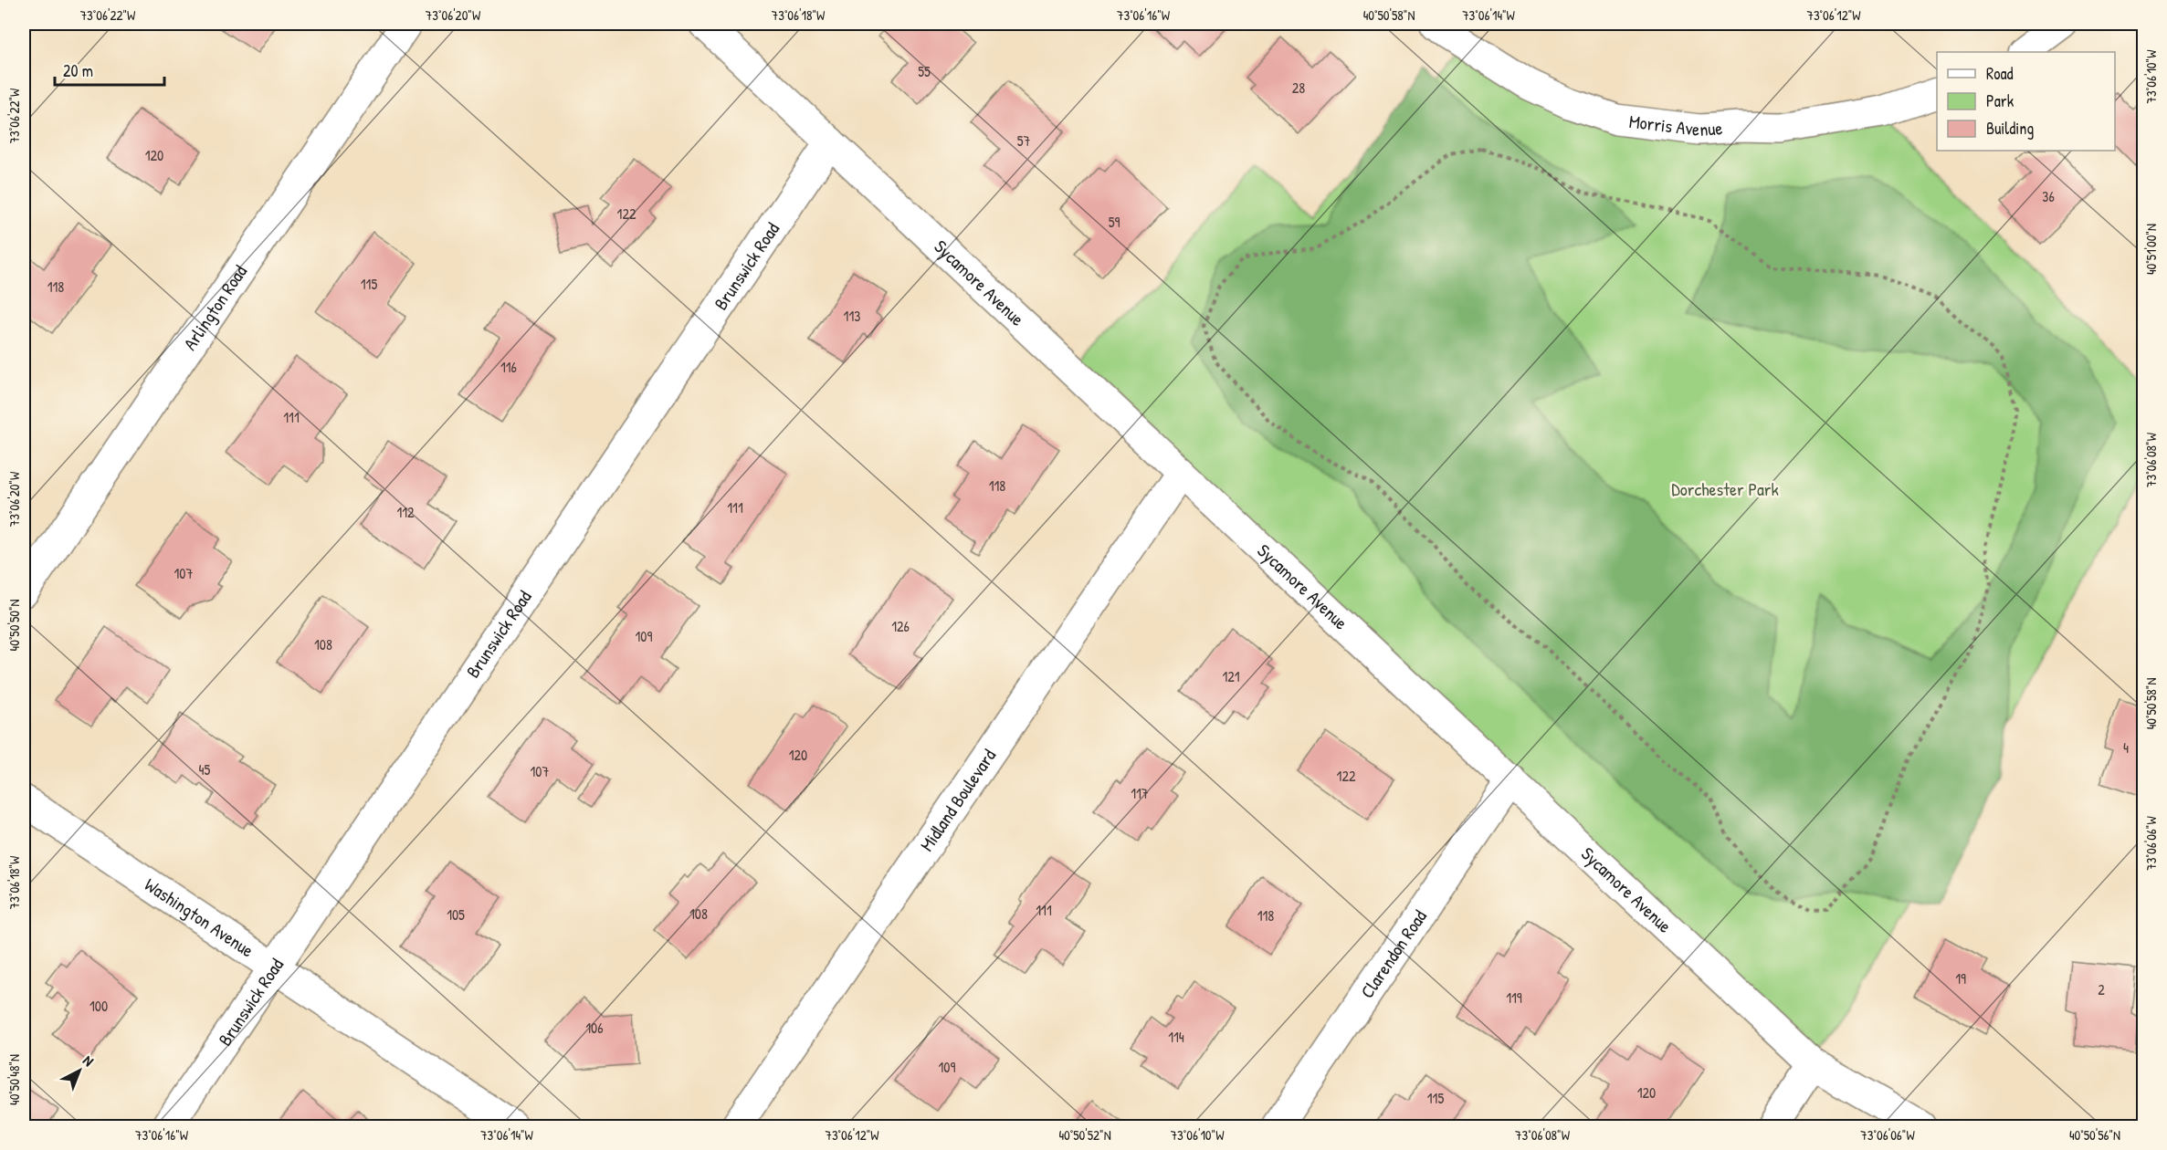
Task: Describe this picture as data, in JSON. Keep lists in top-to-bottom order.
{
  "streets": {
    "street": [
      "Morris Avenue",
      "Brunswick Road",
      "Sycamore Avenue",
      "Arlington Road",
      "Midland Boulevard",
      "Washington Avenue",
      "Clarendon Road"
    ]
  },
  "crossings": [
    ["Brunswick Road", "Sycamore Avenue"],
    ["Brunswick Road", "Washington Avenue"],
    ["Sycamore Avenue", "Midland Boulevard"],
    ["Sycamore Avenue", "Clarendon Road"]
  ],
  "parks": ["Dorchester Park"],
  "house_numbers": [
    "55",
    "28",
    "57",
    "120",
    "36",
    "122",
    "59",
    "115",
    "118",
    "113",
    "116",
    "111",
    "118",
    "111",
    "112",
    "107",
    "126",
    "109",
    "108",
    "121",
    "4",
    "120",
    "45",
    "107",
    "122",
    "117",
    "111",
    "108",
    "105",
    "118",
    "19",
    "2",
    "119",
    "100",
    "106",
    "114",
    "109",
    "120",
    "115"
  ],
  "legend": ["Road", "Park", "Building"],
  "scale_bar": "20 m",
  "north": "top right",
  "coordinates": [
    "73°06'22\"W",
    "73°06'20\"W",
    "73°06'18\"W",
    "73°06'16\"W",
    "40°50'58\"N",
    "73°06'14\"W",
    "73°06'12\"W",
    "73°06'10\"W",
    "40°51'00\"N",
    "73°06'08\"W",
    "40°50'50\"N",
    "73°06'06\"W",
    "40°50'48\"N",
    "40°50'52\"N",
    "40°50'56\"N"
  ]
}
